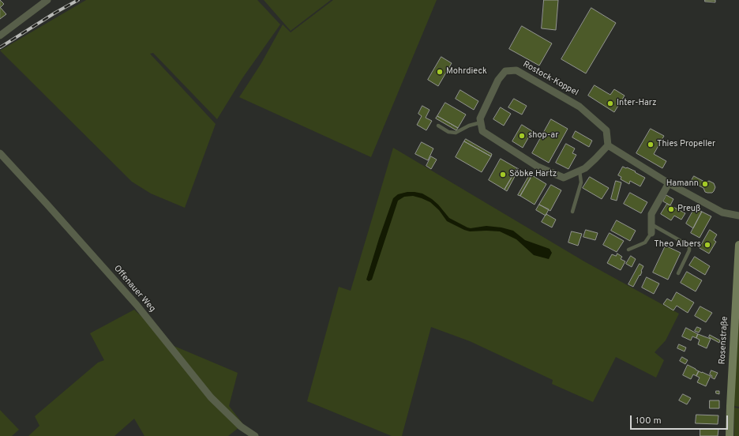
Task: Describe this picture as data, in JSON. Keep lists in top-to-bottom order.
{
  "streets": {
    "main road": ["Rosenstraße"],
    "street": ["Rostock-Koppel", "Offenauer Weg"]
  },
  "places": [
    "Mohrdieck",
    "Inter-Harz",
    "shop-ar",
    "Thies Propeller",
    "Söbke Hartz",
    "Hamann",
    "Preuß",
    "Theo Albers"
  ],
  "scale_bar": "100 m"
}
